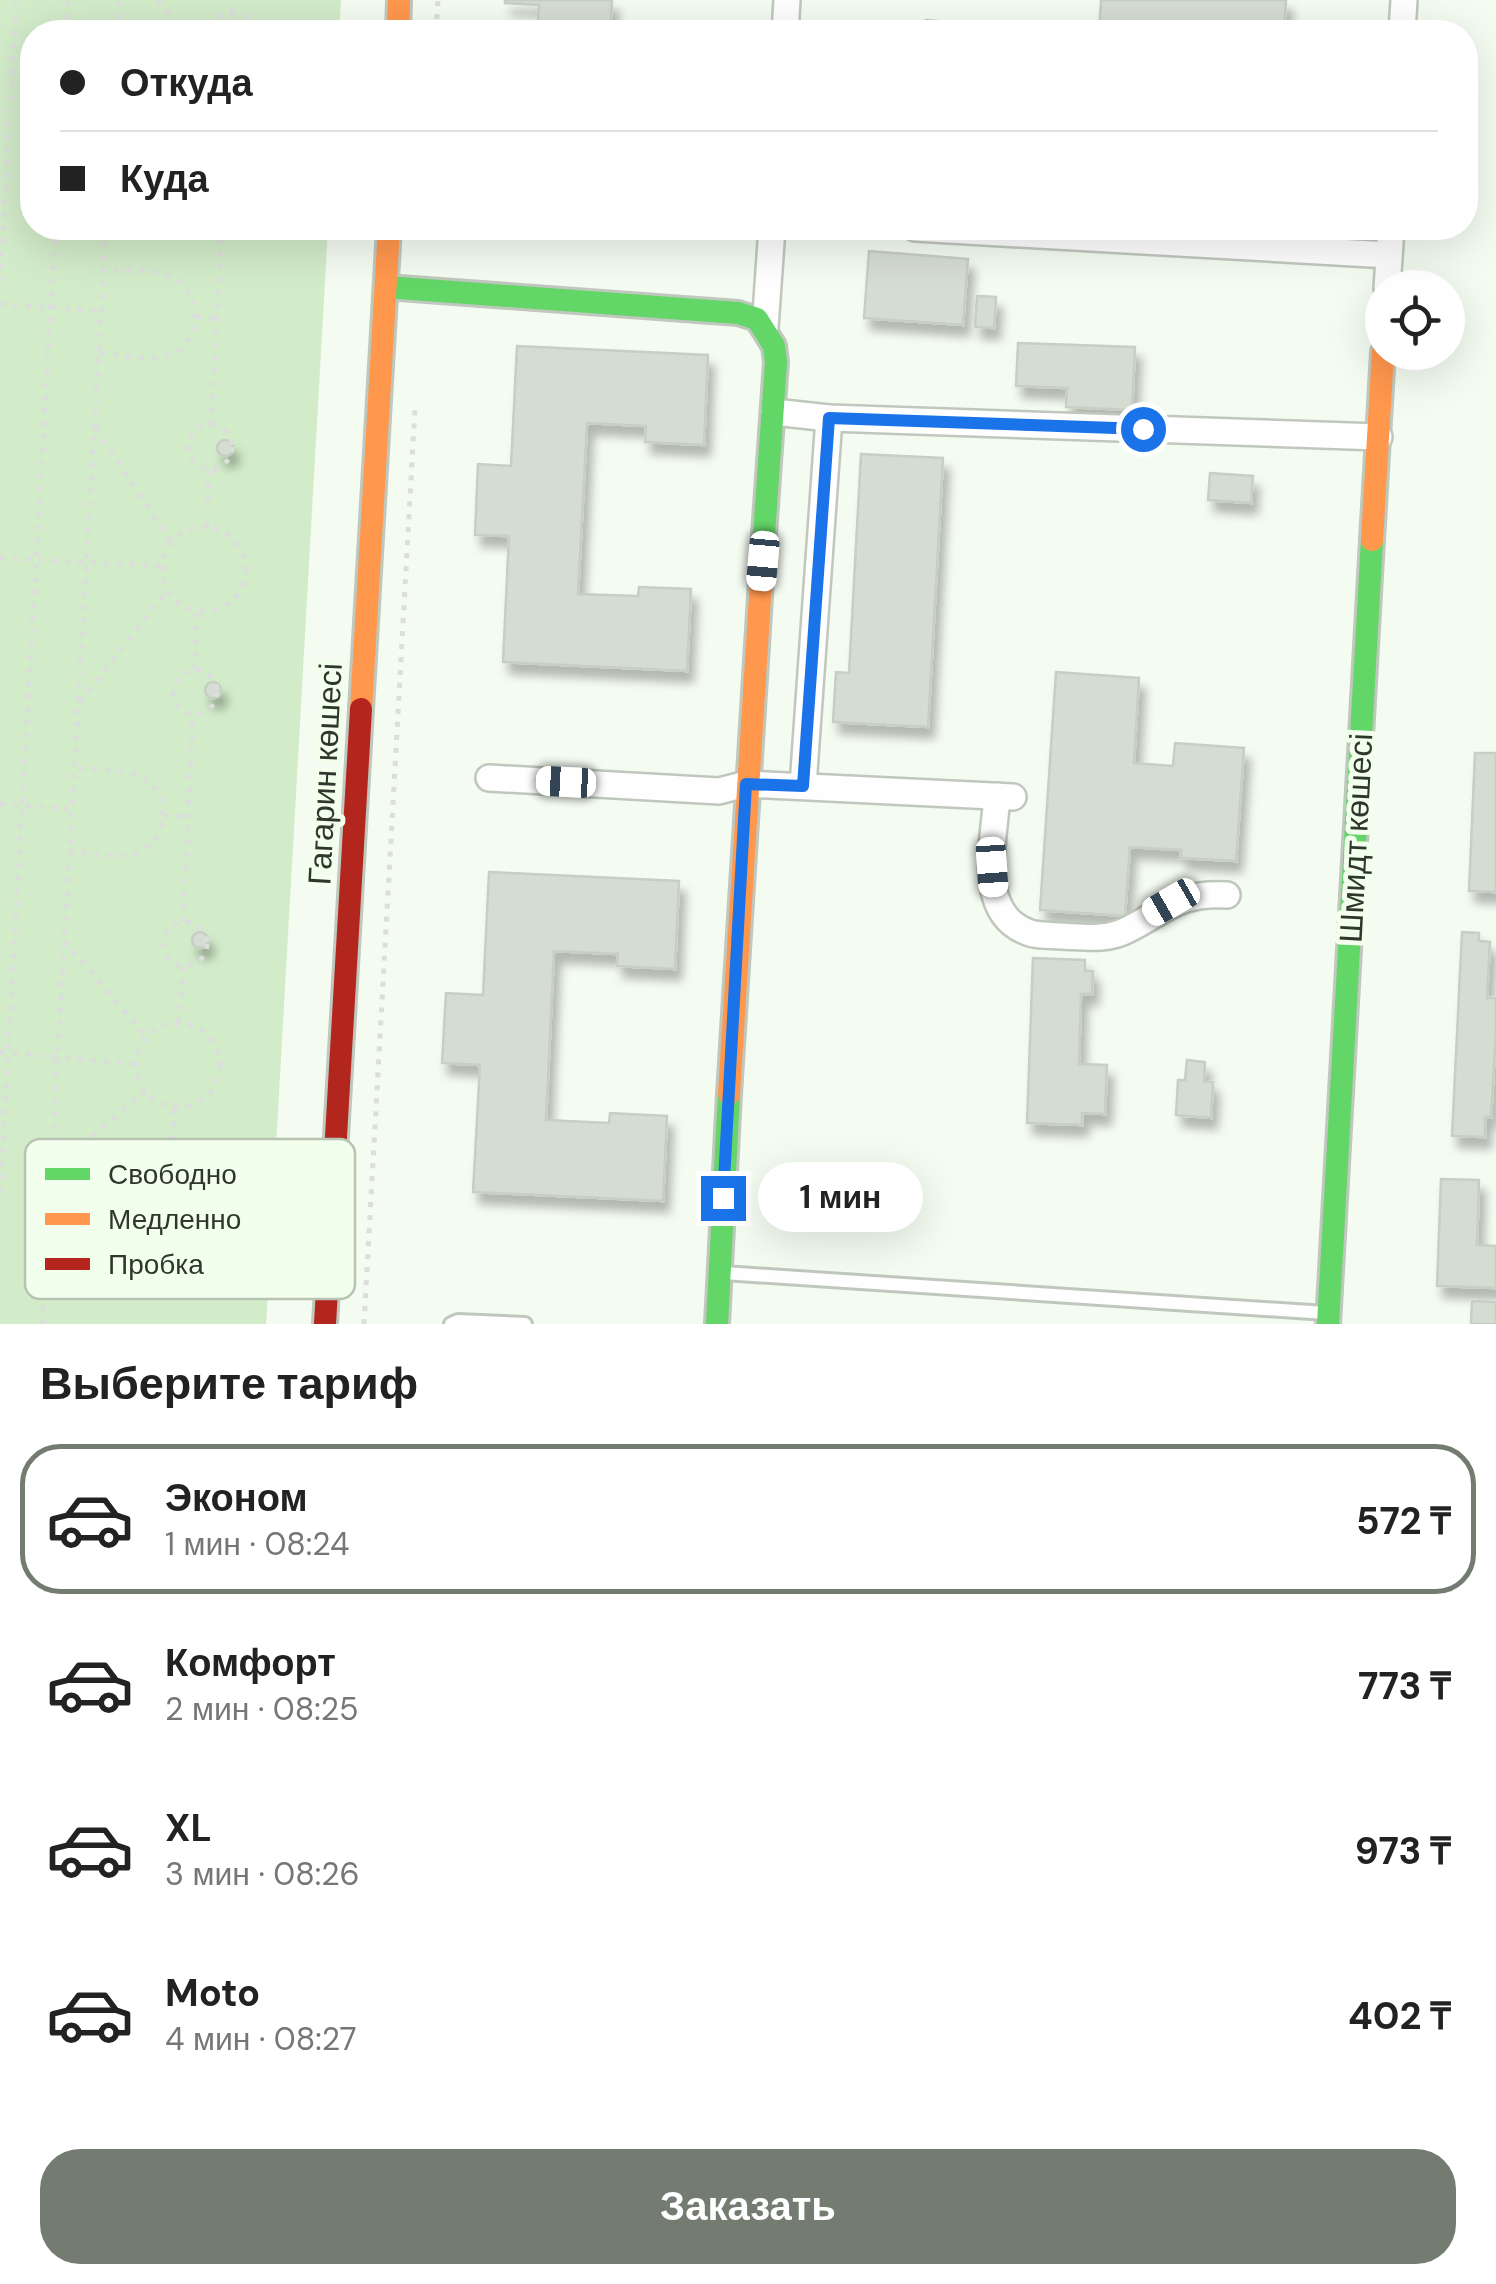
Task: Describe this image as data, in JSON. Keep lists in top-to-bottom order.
{
  "streets": {
    "street": ["Гагарин көшесі", "Шмидт көшесі"]
  },
  "legend": ["Свободно", "Медленно", "Пробка"],
  "page": {
    "banner": ["Откуда", "Куда"],
    "bubble": "1 мин",
    "heading": "Выберите тариф",
    "list": [
      {
        "name": "Эконом",
        "note": "1 мин · 08:24",
        "value": "572 ₸"
      },
      {
        "name": "Комфорт",
        "note": "2 мин · 08:25",
        "value": "773 ₸"
      },
      {
        "name": "XL",
        "note": "3 мин · 08:26",
        "value": "973 ₸"
      },
      {
        "name": "Moto",
        "note": "4 мин · 08:27",
        "value": "402 ₸"
      }
    ],
    "buttons": "Заказать"
  }
}
